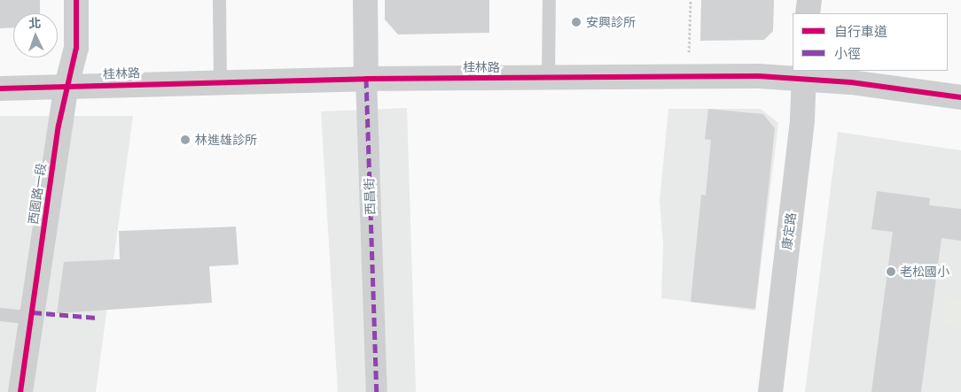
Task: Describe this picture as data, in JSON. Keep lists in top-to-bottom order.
{
  "streets": {
    "street": [
      "桂林路",
      "西園路一段",
      "西昌街",
      "康定路"
    ]
  },
  "crossings": [
    ["桂林路", "西園路一段"],
    ["桂林路", "西昌街"],
    ["桂林路", "康定路"]
  ],
  "places": ["安興診所", "林進雄診所", "老松國小"],
  "legend": ["自行車道", "小徑"],
  "north": "top"
}
